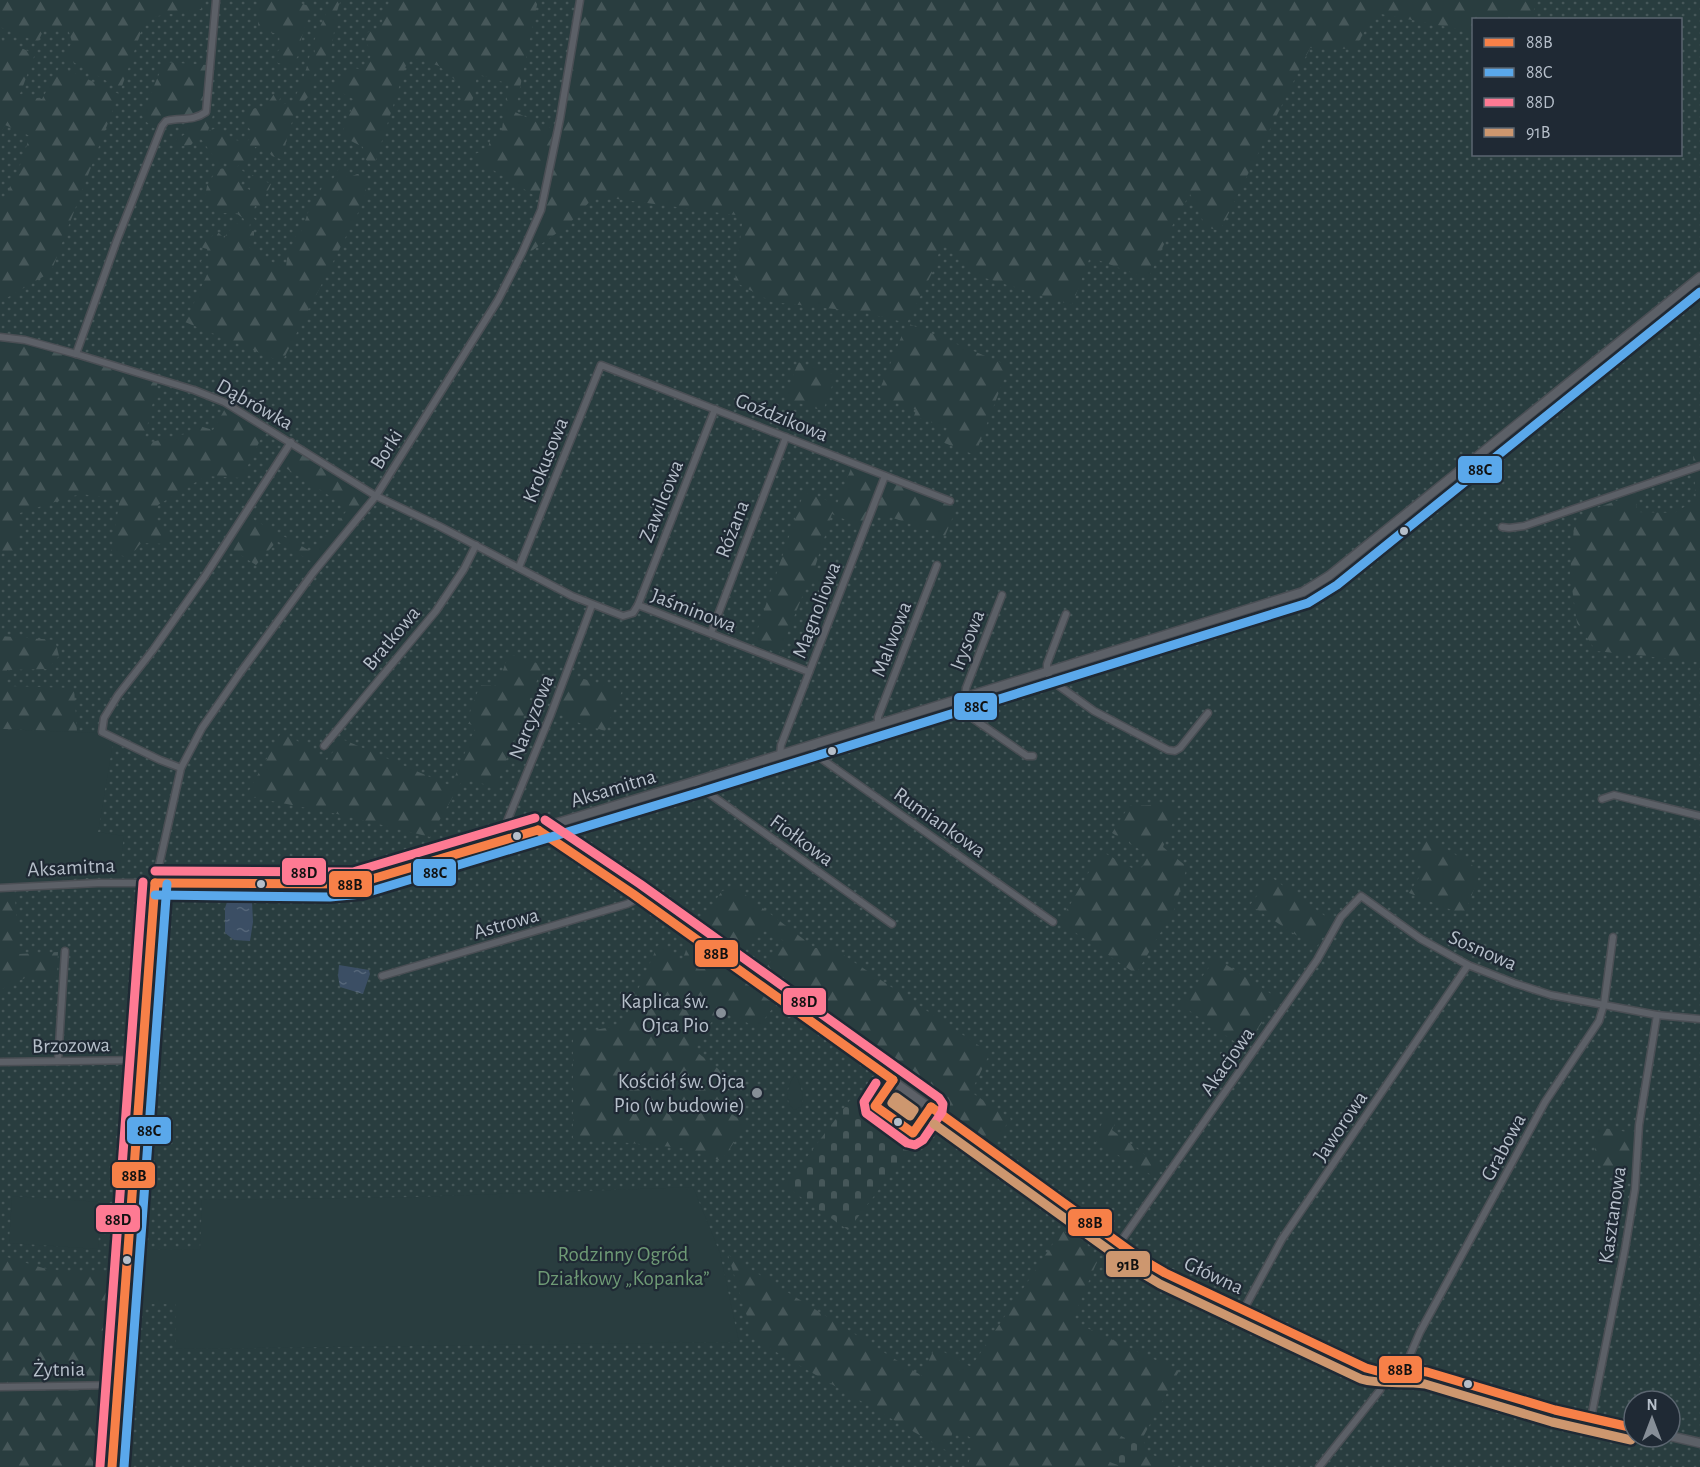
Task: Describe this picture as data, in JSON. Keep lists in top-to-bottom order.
{
  "streets": {
    "street": [
      "Dąbrówka",
      "Goździkowa",
      "Borki",
      "Krokusowa",
      "Zawilcowa",
      "Różana",
      "Jaśminowa",
      "Magnoliowa",
      "Bratkowa",
      "Malwowa",
      "Irysowa",
      "Narcyzowa",
      "Aksamitna",
      "Rumiankowa",
      "Fiołkowa",
      "Astrowa",
      "Sosnowa",
      "Brzozowa",
      "Akacjowa",
      "Jaworowa",
      "Grabowa",
      "Kasztanowa",
      "Główna",
      "Żytnia"
    ]
  },
  "crossings": [
    ["Dąbrówka", "Borki"],
    ["Dąbrówka", "Jaśminowa"],
    ["Dąbrówka", "Bratkowa"],
    ["Goździkowa", "Krokusowa"],
    ["Goździkowa", "Zawilcowa"],
    ["Goździkowa", "Różana"],
    ["Goździkowa", "Magnoliowa"],
    ["Borki", "Aksamitna"],
    ["Krokusowa", "Jaśminowa"],
    ["Zawilcowa", "Jaśminowa"],
    ["Różana", "Jaśminowa"],
    ["Jaśminowa", "Magnoliowa"],
    ["Jaśminowa", "Bratkowa"],
    ["Jaśminowa", "Narcyzowa"],
    ["Magnoliowa", "Aksamitna"],
    ["Malwowa", "Aksamitna"],
    ["Irysowa", "Aksamitna"],
    ["Narcyzowa", "Aksamitna"],
    ["Aksamitna", "Rumiankowa"],
    ["Aksamitna", "Fiołkowa"],
    ["Aksamitna", "Główna"],
    ["Astrowa", "Główna"],
    ["Sosnowa", "Akacjowa"],
    ["Sosnowa", "Jaworowa"],
    ["Sosnowa", "Grabowa"],
    ["Akacjowa", "Główna"],
    ["Jaworowa", "Główna"],
    ["Grabowa", "Główna"],
    ["Kasztanowa", "Główna"]
  ],
  "parks": ["Rodzinny Ogród Działkowy „Kopanka”"],
  "places": ["Kaplica św. Ojca Pio", "Kościół św. Ojca Pio (w budowie)"],
  "lines": [
    "transit line 88C",
    "transit line 88D",
    "transit line 88B",
    "transit line 91B"
  ],
  "legend": [
    "88B",
    "88C",
    "88D",
    "91B"
  ],
  "north": "top"
}
